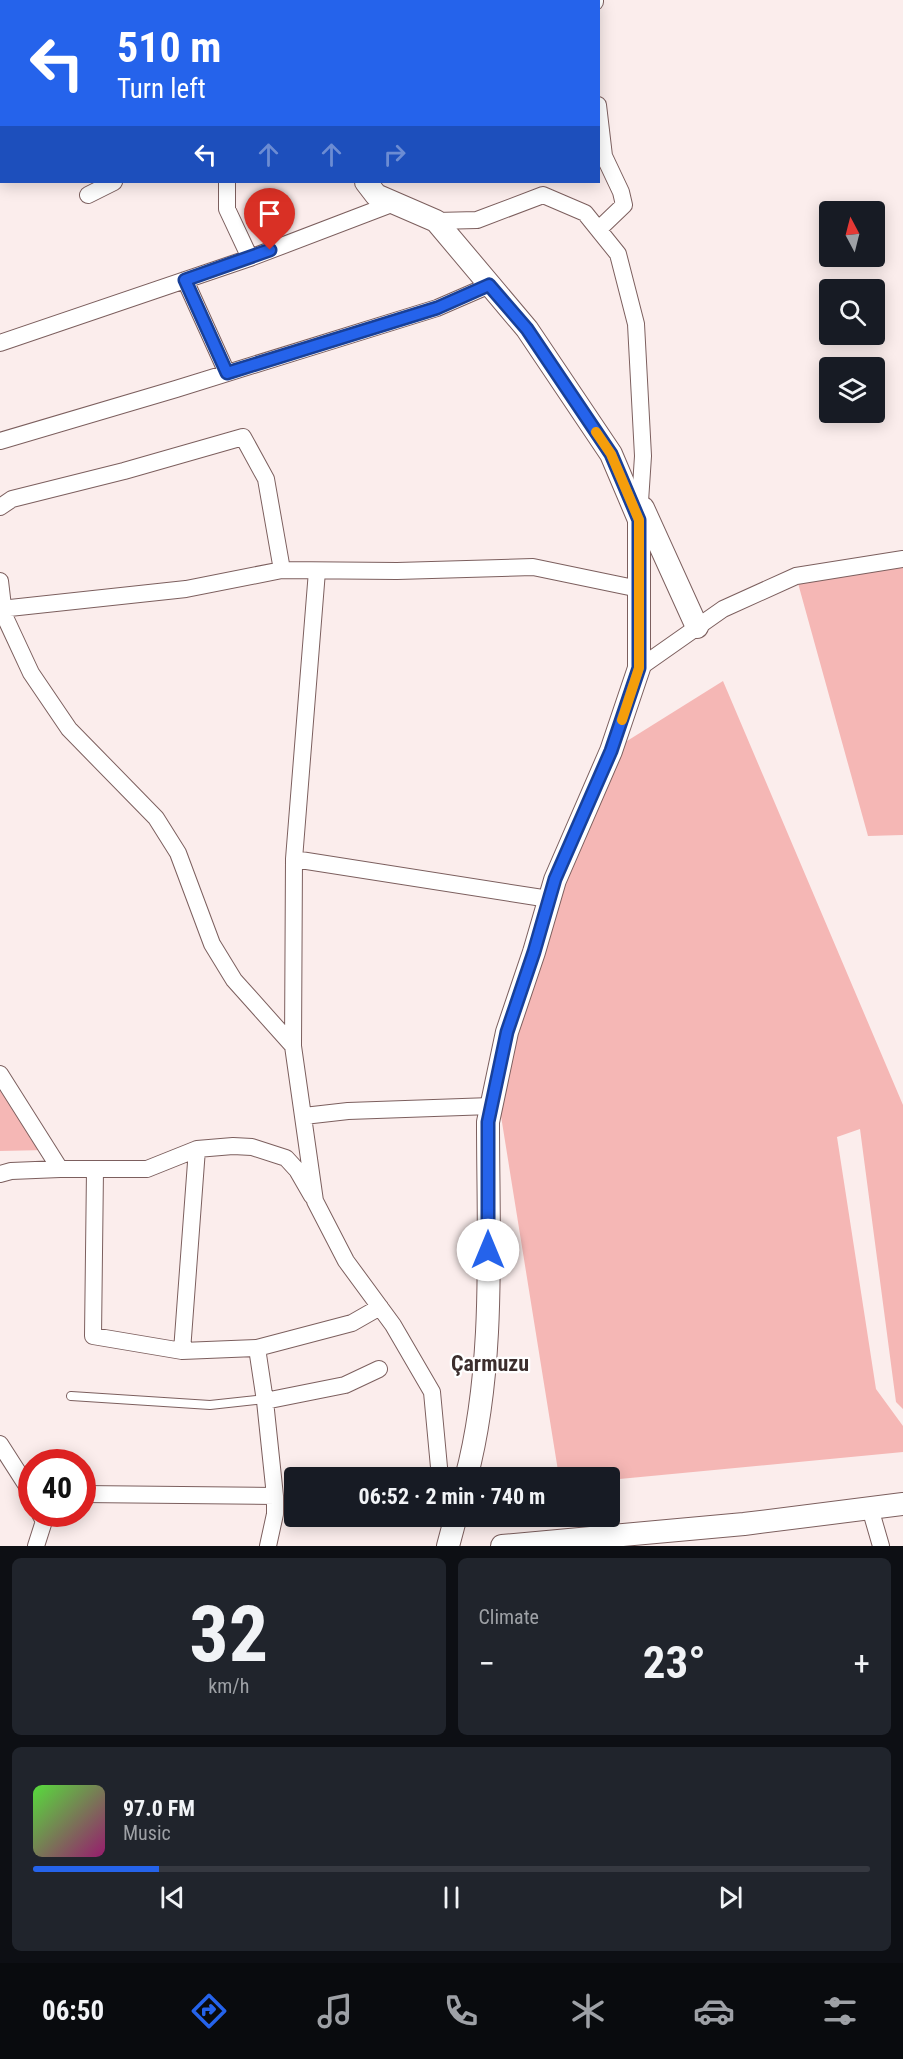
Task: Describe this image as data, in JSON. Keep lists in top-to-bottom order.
{
  "districts": ["Çarmuzu"],
  "north": "top",
  "page": {
    "turn": ["510 m", "Turn left"],
    "limit": "40",
    "trip": "06:52 · 2 min · 740 m",
    "tile": [
      ["32", "km/h"],
      "Climate"
    ],
    "heat": ["−", "23°", "+"],
    "song": ["97.0 FM", "Music"],
    "tabs": "06:50"
  }
}
